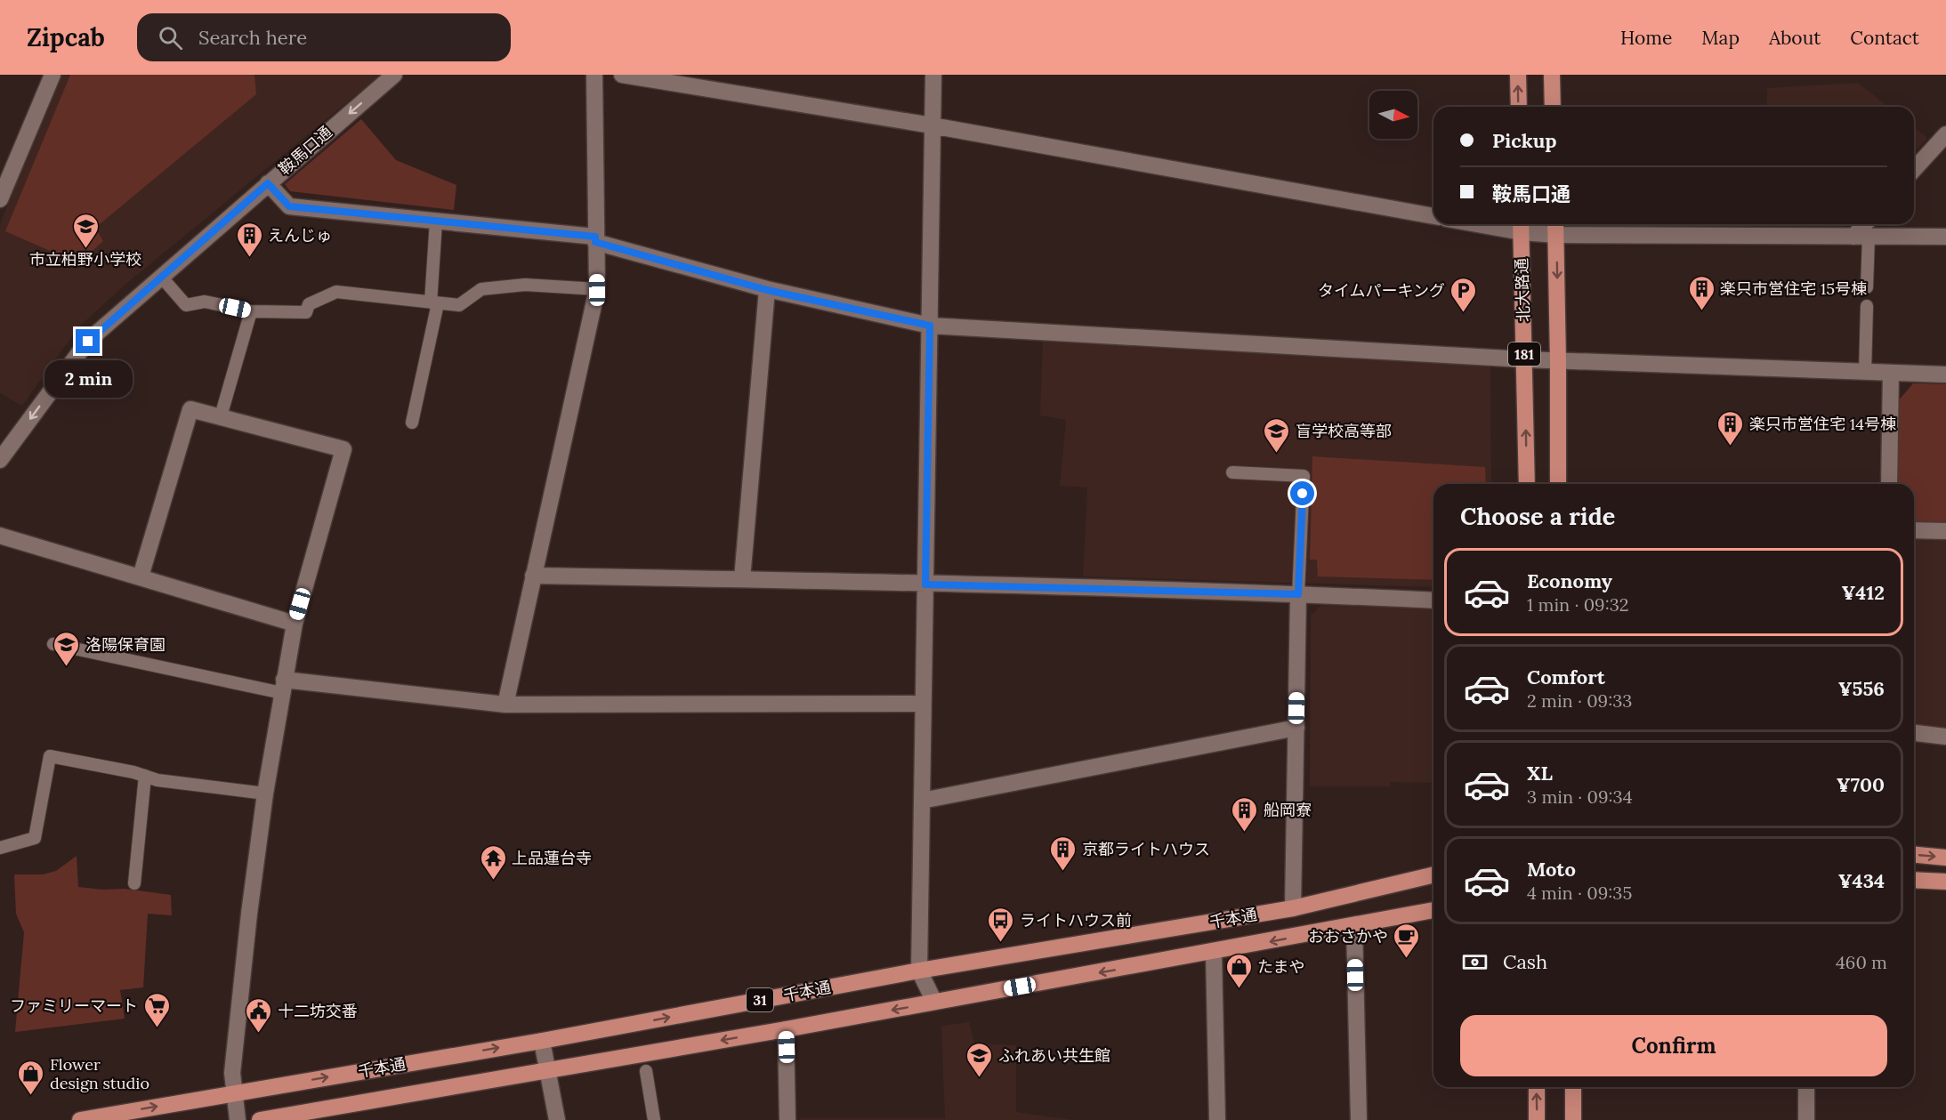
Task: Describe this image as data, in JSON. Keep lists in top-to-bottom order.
{
  "streets": {
    "main road": [
      "北大路通",
      "181",
      "千本通",
      "31"
    ],
    "street": ["鞍馬口通"]
  },
  "one_way": ["鞍馬口通"],
  "places": {
    "school or university": [
      "市立柏野小学校",
      "盲学校高等部",
      "洛陽保育園",
      "ふれあい共生館"
    ],
    "building": [
      "えんじゅ",
      "楽只市営住宅 15号棟",
      "楽只市営住宅 14号棟",
      "船岡寮",
      "京都ライトハウス"
    ],
    "parking": ["タイムパーキング"],
    "temple": ["上品蓮台寺"],
    "bus stop": ["ライトハウス前"],
    "cafe": ["おおさかや"],
    "shop": ["たまや", "Flower design studio"],
    "supermarket": ["ファミリーマート"],
    "public building": ["十二坊交番"]
  },
  "north": "right",
  "page": {
    "header": "Zipcab",
    "search": "Search here",
    "nav": [
      "Home",
      "Map",
      "About",
      "Contact"
    ],
    "banner": ["Pickup", "鞍馬口通"],
    "bubble": "2 min",
    "heading": "Choose a ride",
    "list": [
      {
        "name": "Economy",
        "note": "1 min · 09:32",
        "value": "¥412"
      },
      {
        "name": "Comfort",
        "note": "2 min · 09:33",
        "value": "¥556"
      },
      {
        "name": "XL",
        "note": "3 min · 09:34",
        "value": "¥700"
      },
      {
        "name": "Moto",
        "note": "4 min · 09:35",
        "value": "¥434"
      }
    ],
    "pay": ["Cash", "460 m"],
    "buttons": "Confirm"
  }
}
